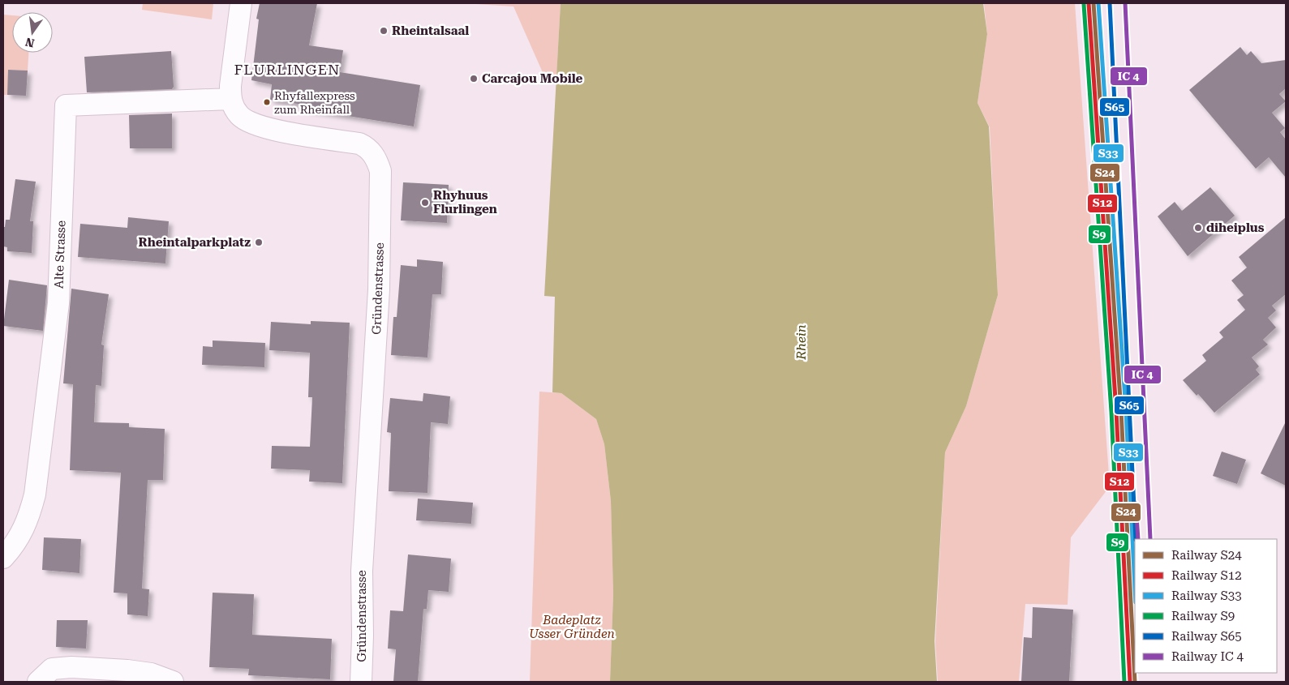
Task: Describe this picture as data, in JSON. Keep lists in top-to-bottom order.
{
  "streets": {
    "street": ["Alte Strasse", "Gründenstrasse"]
  },
  "crossings": [
    ["Alte Strasse", "Gründenstrasse"]
  ],
  "districts": ["FLURLINGEN"],
  "water": ["Rhein"],
  "parks": ["Badeplatz Usser Gründen"],
  "places": [
    "Rheintalsaal",
    "Carcajou Mobile",
    "Rhyfallexpress zum Rheinfall",
    "Rhyhuus Flurlingen",
    "diheiplus",
    "Rheintalparkplatz"
  ],
  "lines": [
    "rail line S24",
    "rail line S12",
    "rail line S33",
    "rail line S65",
    "rail line S9"
  ],
  "legend": [
    "Railway S24",
    "Railway S12",
    "Railway S33",
    "Railway S9",
    "Railway S65",
    "Railway IC 4"
  ],
  "north": "bottom"
}
